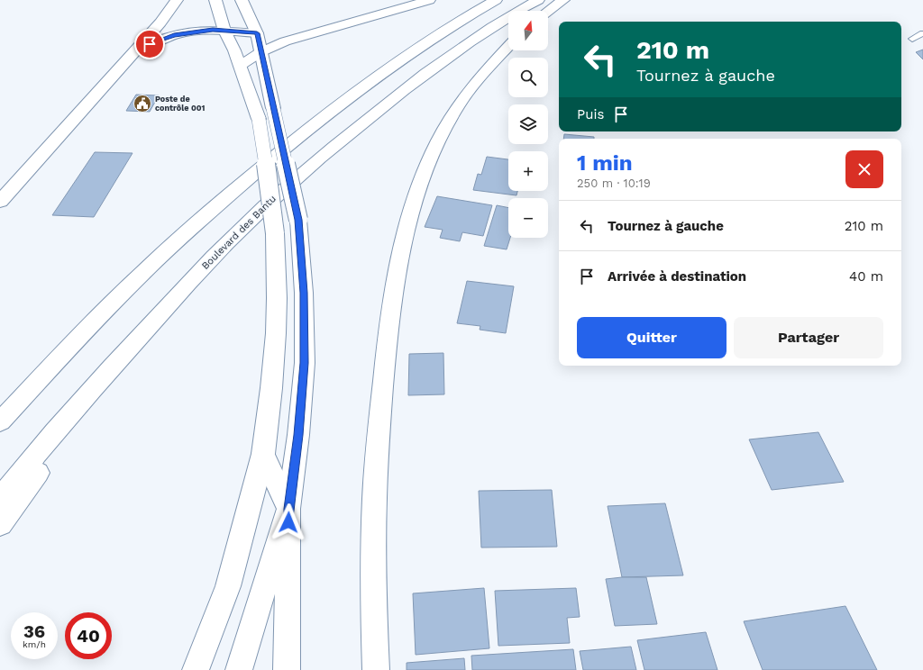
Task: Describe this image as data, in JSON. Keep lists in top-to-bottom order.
{
  "streets": {
    "main road": ["Boulevard des Bantu"]
  },
  "places": {
    "public building": ["Poste de contrôle 001"]
  },
  "north": "top",
  "page": {
    "map_buttons": ["+", "−"],
    "turn": ["210 m", "Tournez à gauche"],
    "then": "Puis",
    "heading": ["1 min", "250 m · 10:19"],
    "list": [
      {
        "name": "Tournez à gauche",
        "value": "210 m"
      },
      {
        "name": "Arrivée à destination",
        "value": "40 m"
      }
    ],
    "buttons": ["Quitter", "Partager"],
    "speed": "36 km/h",
    "limit": "40"
  }
}
